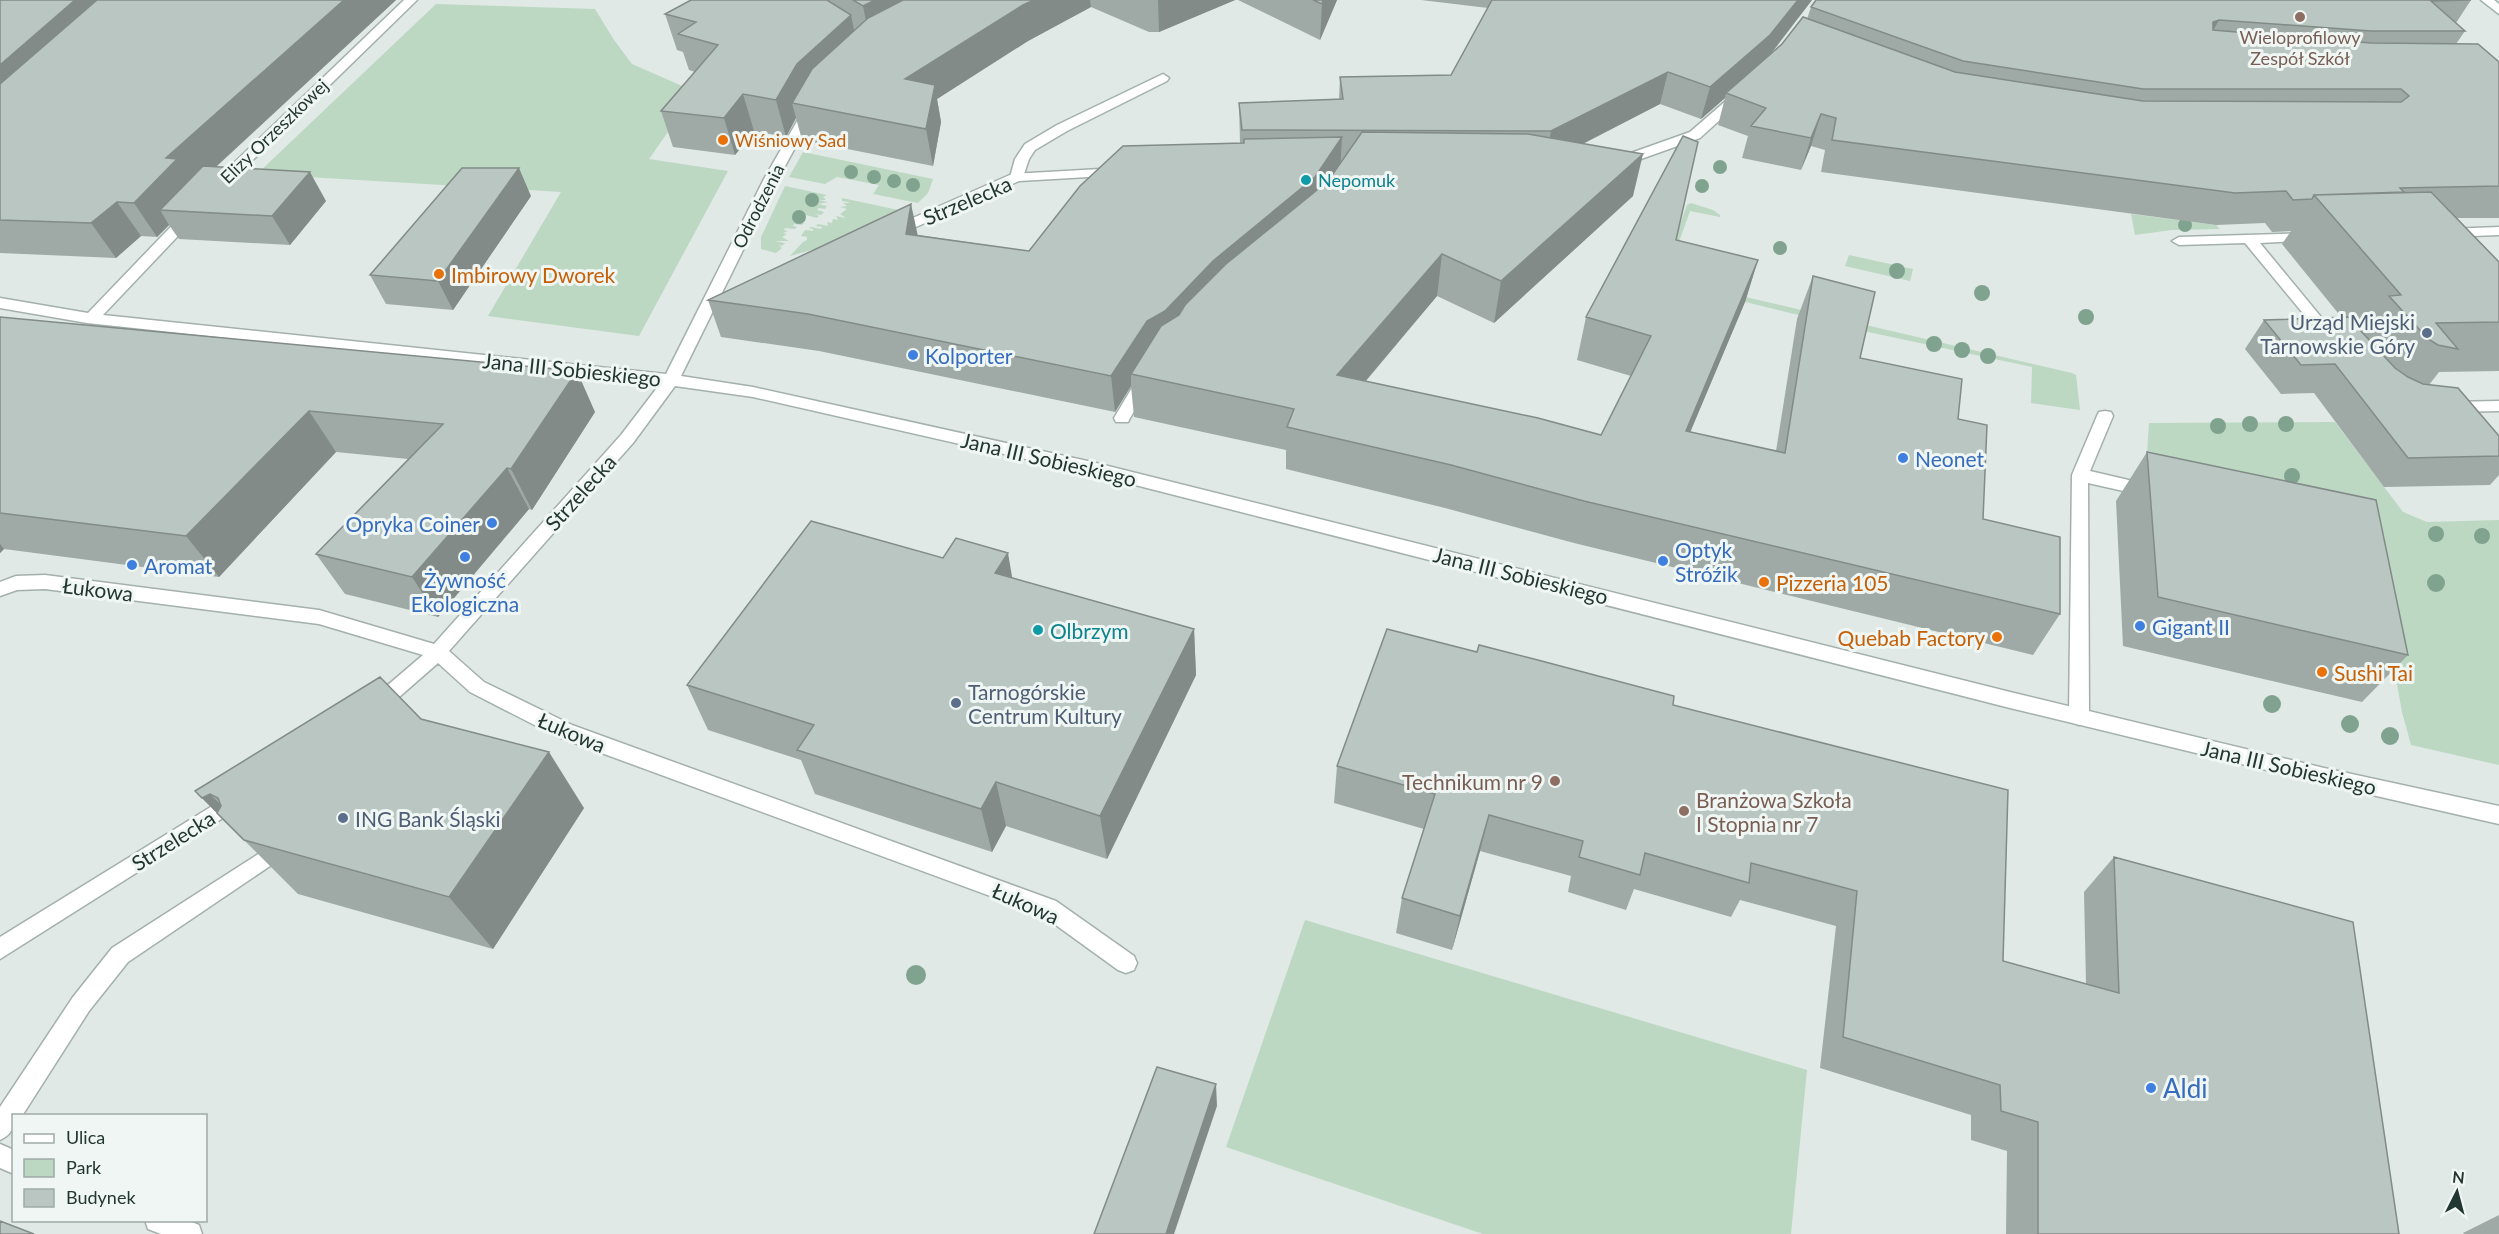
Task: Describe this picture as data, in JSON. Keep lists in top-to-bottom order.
{
  "streets": {
    "street": [
      "Elizy Orzeszkowej",
      "Strzelecka",
      "Odrodzenia",
      "Jana III Sobieskiego",
      "Łukowa"
    ]
  },
  "crossings": [
    ["Elizy Orzeszkowej", "Jana III Sobieskiego"],
    ["Strzelecka", "Odrodzenia"],
    ["Strzelecka", "Jana III Sobieskiego"],
    ["Strzelecka", "Łukowa"]
  ],
  "places": [
    "Wieloprofilowy Zespół Szkół",
    "Wiśniowy Sad",
    "Nepomuk",
    "Imbirowy Dworek",
    "Urząd Miejski Tarnowskie Góry",
    "Kolporter",
    "Neonet",
    "Opryka Coiner",
    "Żywność Ekologiczna",
    "Optyk Stróźik",
    "Aromat",
    "Pizzeria 105",
    "Gigant II",
    "Olbrzym",
    "Quebab Factory",
    "Sushi Tai",
    "Tarnogórskie Centrum Kultury",
    "Technikum nr 9",
    "Branżowa Szkoła I Stopnia nr 7",
    "ING Bank Śląski",
    "Aldi"
  ],
  "legend": ["Ulica", "Park", "Budynek"],
  "north": "top"
}
